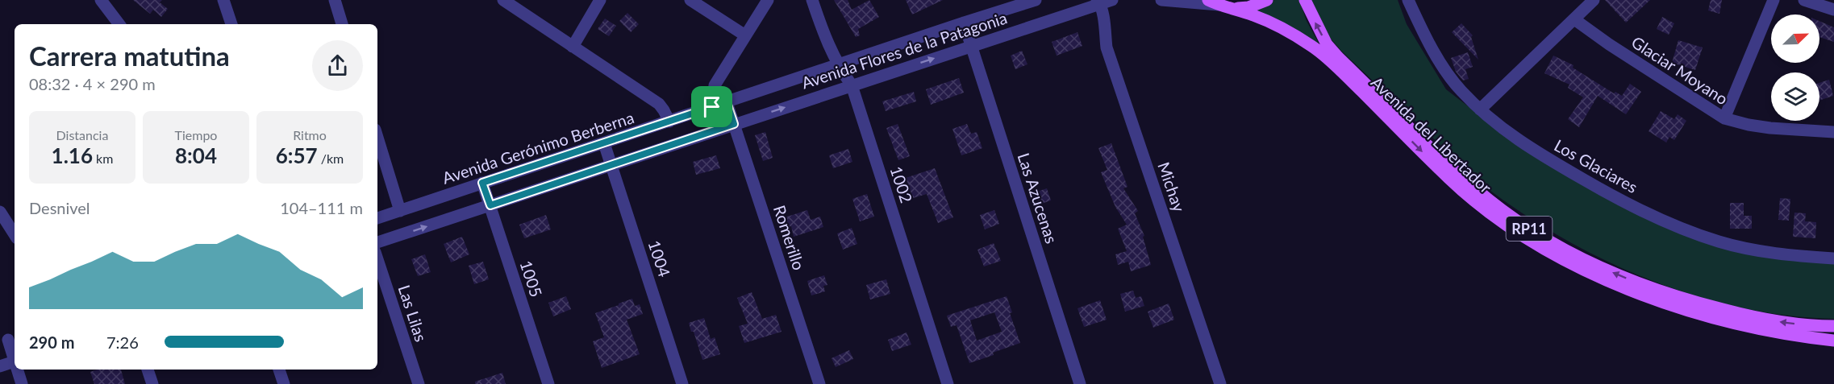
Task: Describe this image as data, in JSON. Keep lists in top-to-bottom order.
{
  "streets": {
    "main road": ["Avenida del Libertador", "RP11"],
    "street": [
      "Avenida Flores de la Patagonia",
      "Glaciar Moyano",
      "Avenida Gerónimo Berberna",
      "Los Glaciares",
      "1002",
      "Michay",
      "Las Azucenas",
      "Romerillo",
      "1004",
      "1005",
      "Las Lilas"
    ]
  },
  "crossings": [
    ["Avenida Flores de la Patagonia", "Avenida Gerónimo Berberna"],
    ["Avenida Flores de la Patagonia", "1002"],
    ["Avenida Flores de la Patagonia", "Michay"],
    ["Avenida Flores de la Patagonia", "Las Azucenas"],
    ["Avenida Flores de la Patagonia", "Romerillo"],
    ["Avenida Gerónimo Berberna", "1004"],
    ["Avenida Gerónimo Berberna", "1005"]
  ],
  "north": "top right",
  "page": {
    "heading": ["Carrera matutina", "08:32 · 4 × 290 m"],
    "stats": [
      ["Distancia", "1.16 km"],
      ["Tiempo", "8:04"],
      ["Ritmo", "6:57 /km"]
    ],
    "chart": ["Desnivel", "104–111 m"],
    "list": [
      {
        "name": "290 m",
        "note": "7:26"
      }
    ]
  }
}
